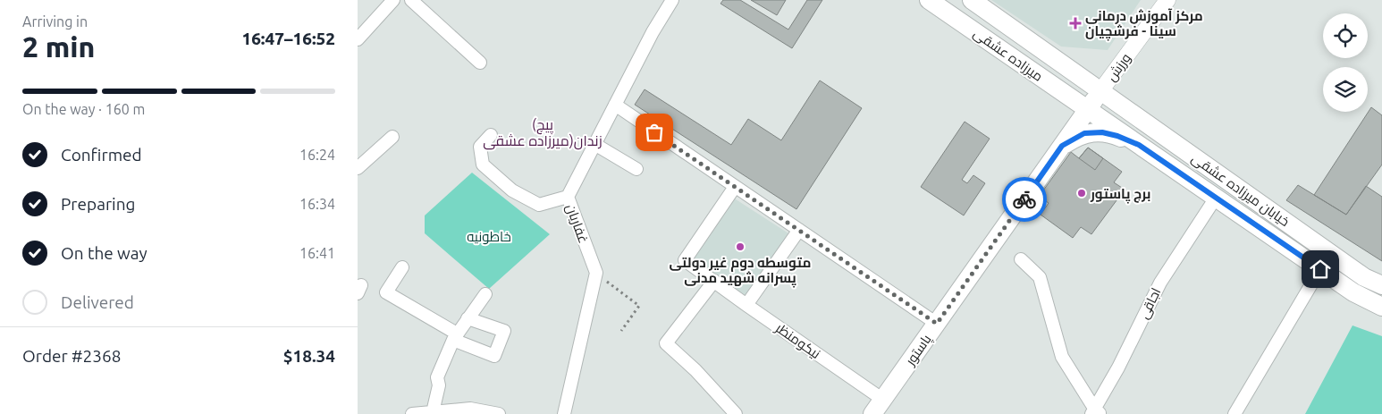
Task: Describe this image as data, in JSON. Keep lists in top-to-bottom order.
{
  "streets": {
    "main road": ["میرزاده عشقی", "خیابان میرزاده عشقی", "پاستور"],
    "street": [
      "ورزش",
      "غفاریان",
      "اجاقی",
      "نیکومنظر"
    ]
  },
  "crossings": [
    ["میرزاده عشقی", "ورزش"],
    ["میرزاده عشقی", "خیابان میرزاده عشقی"],
    ["میرزاده عشقی", "پاستور"],
    ["ورزش", "خیابان میرزاده عشقی"],
    ["ورزش", "پاستور"],
    ["خیابان میرزاده عشقی", "اجاقی"],
    ["خیابان میرزاده عشقی", "پاستور"],
    ["نیکومنظر", "پاستور"]
  ],
  "districts": ["(پیچ زندان(میرزاده عشقی"],
  "parks": ["خاطونیه"],
  "places": {
    "health": ["مرکز آموزش درمانی سینا - فرشچیان"],
    "other": ["برج پاستور", "متوسطه دوم غیر دولتی پسرانه شهید مدنی"]
  },
  "page": {
    "heading": ["2 min", "Arriving in", "16:47–16:52"],
    "panel": ["Order #2368", "$18.34"],
    "bar": "On the way · 160 m",
    "list": [
      ["Confirmed", "16:24"],
      ["Preparing", "16:34"],
      ["On the way", "16:41"],
      "Delivered"
    ]
  }
}
